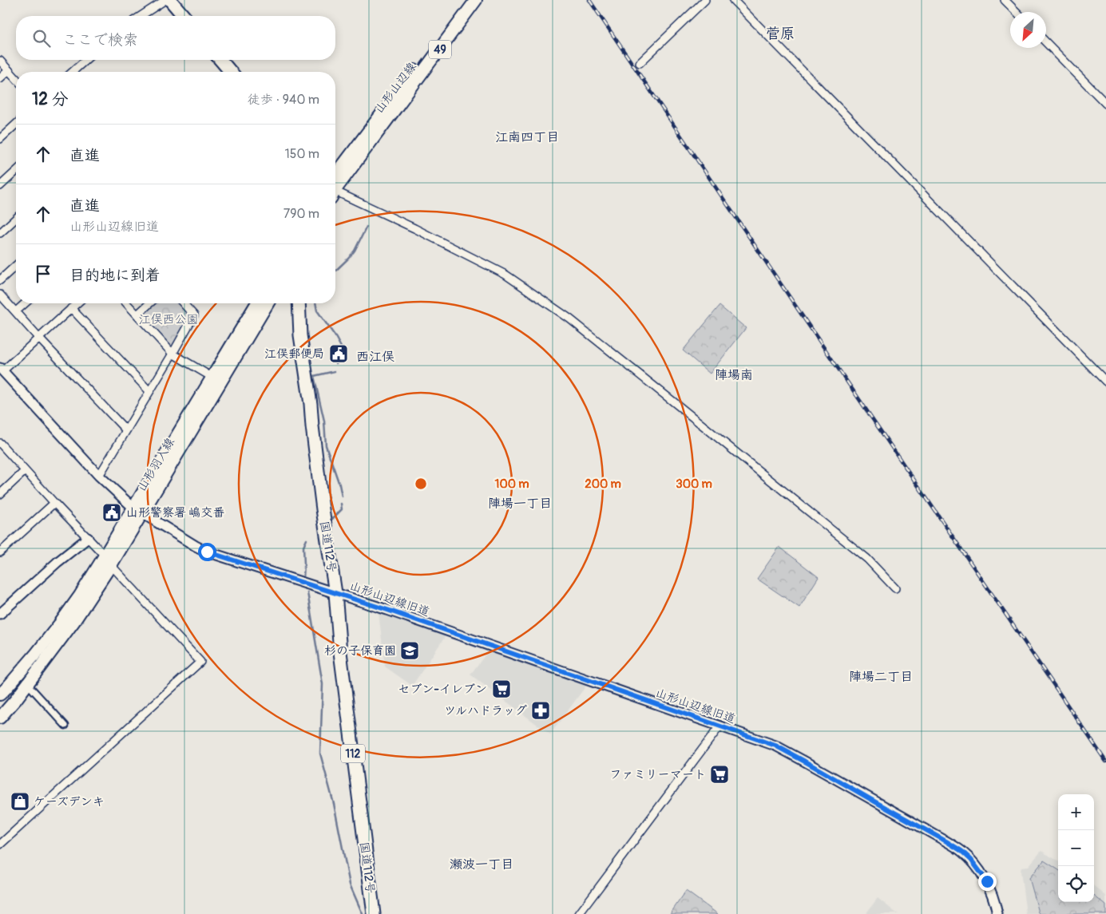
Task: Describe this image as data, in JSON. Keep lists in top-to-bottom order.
{
  "streets": {
    "highway": ["国道112号", "112"],
    "main road": ["49", "山形山辺線", "山形羽入線"],
    "street": ["山形山辺線旧道"]
  },
  "crossings": [
    ["山形羽入線", "山形山辺線旧道"],
    ["国道112号", "山形山辺線旧道"]
  ],
  "districts": [
    "菅原",
    "江南四丁目",
    "西江俣",
    "陣場南",
    "陣場一丁目",
    "陣場二丁目",
    "瀬波一丁目"
  ],
  "parks": ["江俣西公園"],
  "places": {
    "public building": ["江俣郵便局", "山形警察署 嶋交番"],
    "school or university": ["杉の子保育園"],
    "supermarket": ["セブン-イレブン", "ファミリーマート"],
    "pharmacy": ["ツルハドラッグ"],
    "shop": ["ケーズデンキ"]
  },
  "north": "bottom left",
  "page": {
    "search": "ここで検索",
    "heading": ["12 分", "徒歩 · 940 m"],
    "list": [
      ["直進", "150 m"],
      ["直進", "山形山辺線旧道", "790 m"],
      "目的地に到着"
    ],
    "map_buttons": ["+", "−"]
  },
  "rings": ["100 m", "200 m", "300 m"]
}
